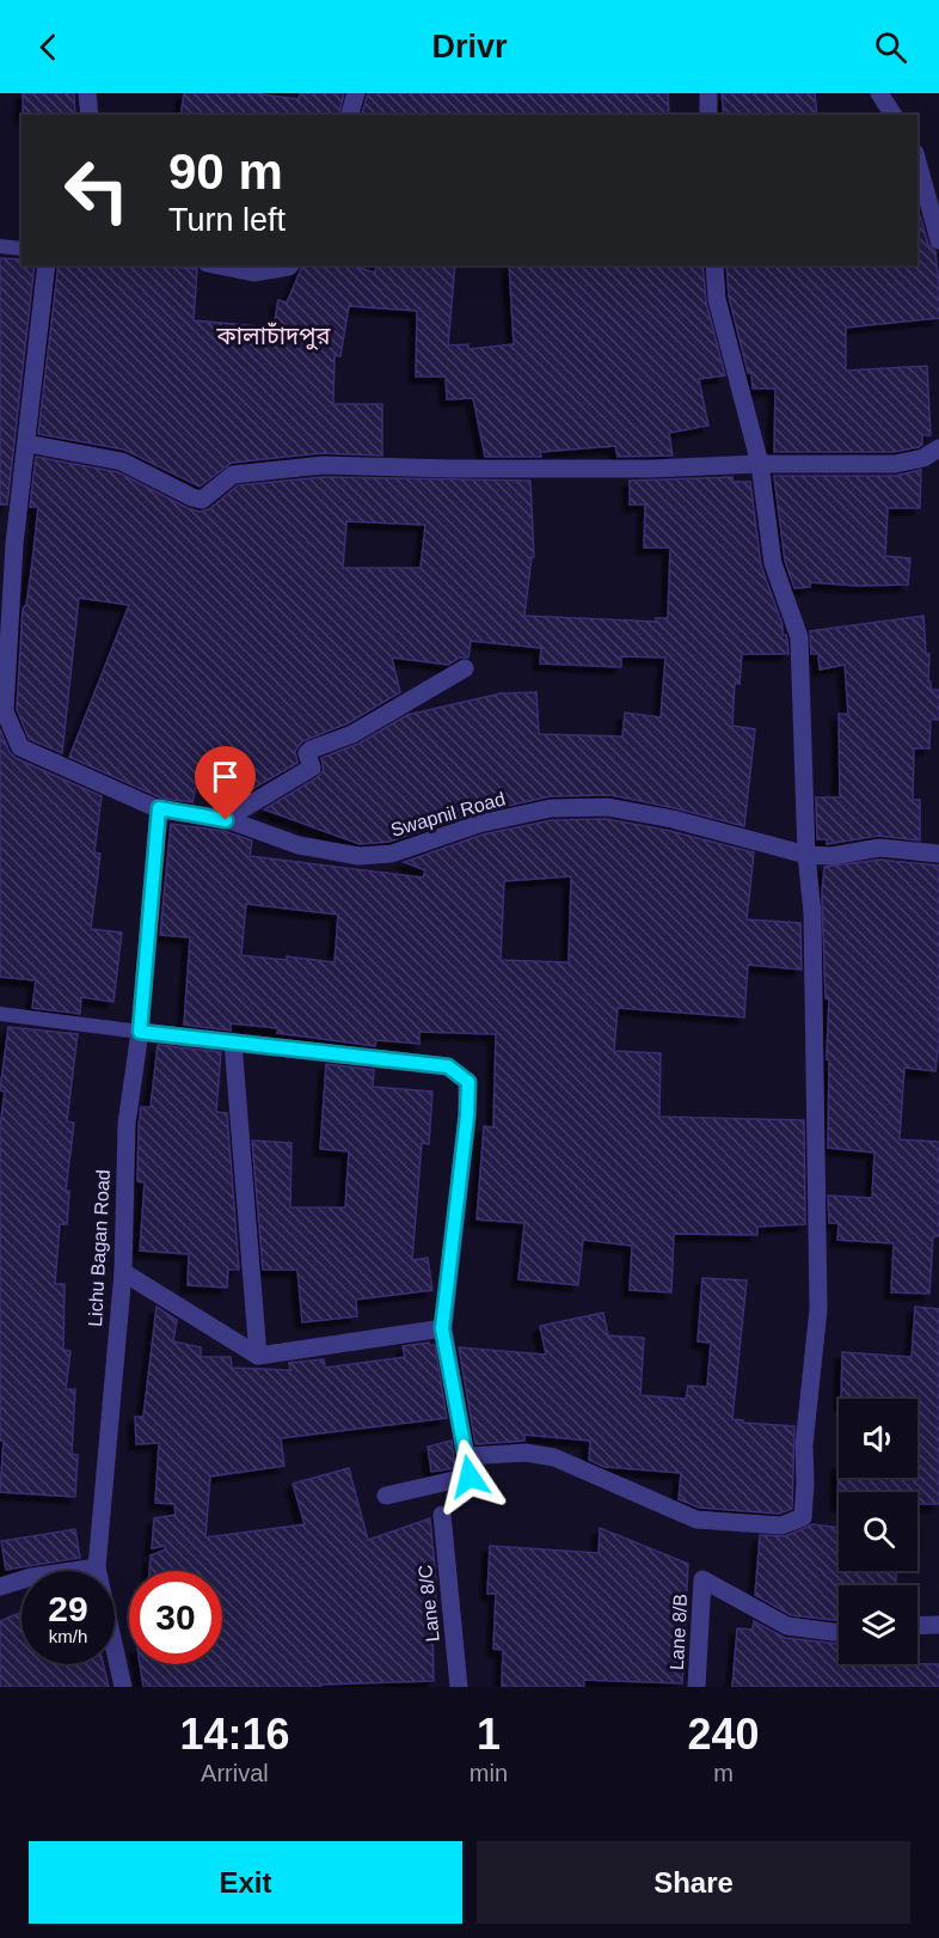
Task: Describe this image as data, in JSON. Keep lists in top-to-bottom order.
{
  "streets": {
    "street": [
      "Swapnil Road",
      "Lichu Bagan Road",
      "Lane 8/C",
      "Lane 8/B"
    ]
  },
  "crossings": [
    ["Swapnil Road", "Lichu Bagan Road"]
  ],
  "districts": ["কালাচাঁদপুর"],
  "page": {
    "header": "Drivr",
    "turn": ["90 m", "Turn left"],
    "speed": "29 km/h",
    "limit": "30",
    "eta": [
      "14:16",
      "Arrival",
      "1",
      "min",
      "240",
      "m"
    ],
    "buttons": ["Exit", "Share"]
  }
}
